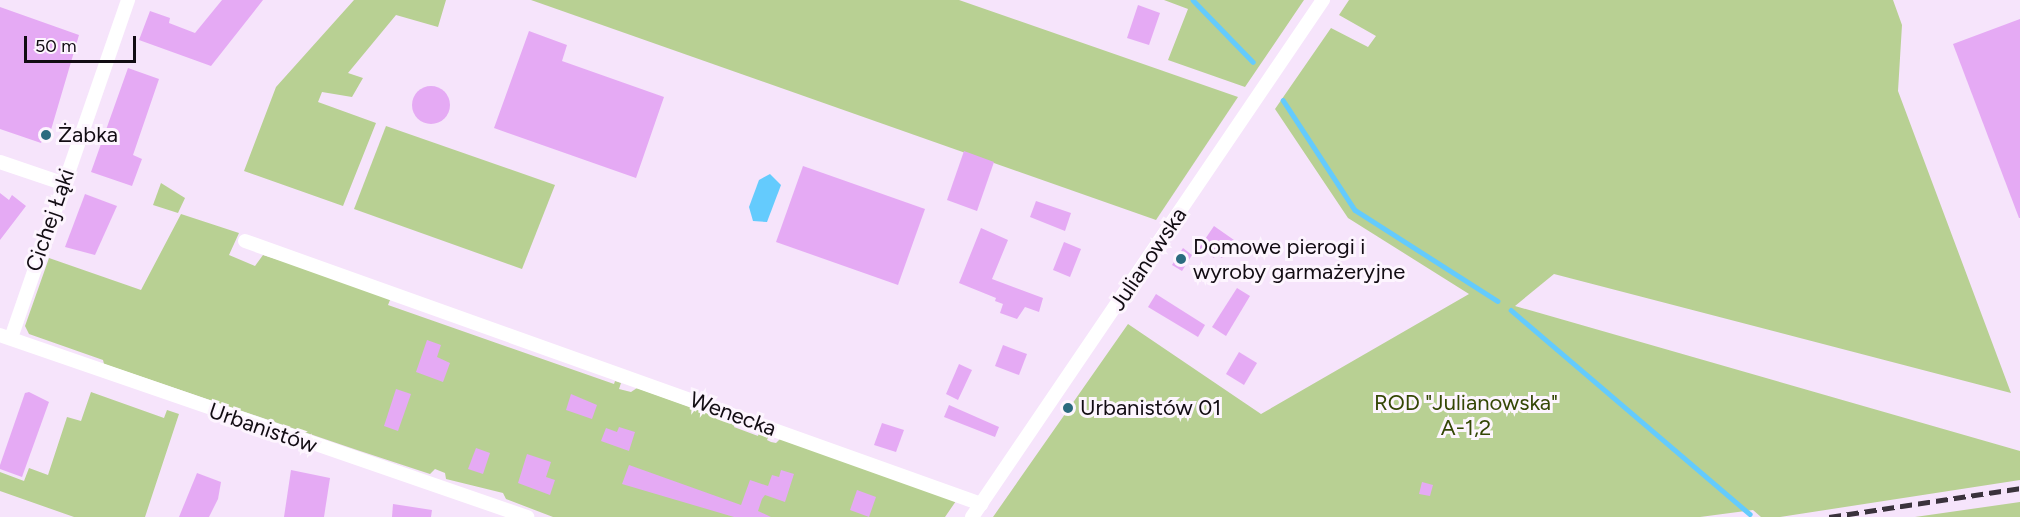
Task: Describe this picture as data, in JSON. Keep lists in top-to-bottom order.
{
  "streets": {
    "street": [
      "Cichej Łąki",
      "Julianowska",
      "Wenecka",
      "Urbanistów"
    ]
  },
  "crossings": [
    ["Cichej Łąki", "Urbanistów"],
    ["Julianowska", "Wenecka"]
  ],
  "parks": ["ROD \"Julianowska\" A-1,2"],
  "places": ["Żabka", "Domowe pierogi i wyroby garmażeryjne", "Urbanistów 01"],
  "scale_bar": "50 m"
}
